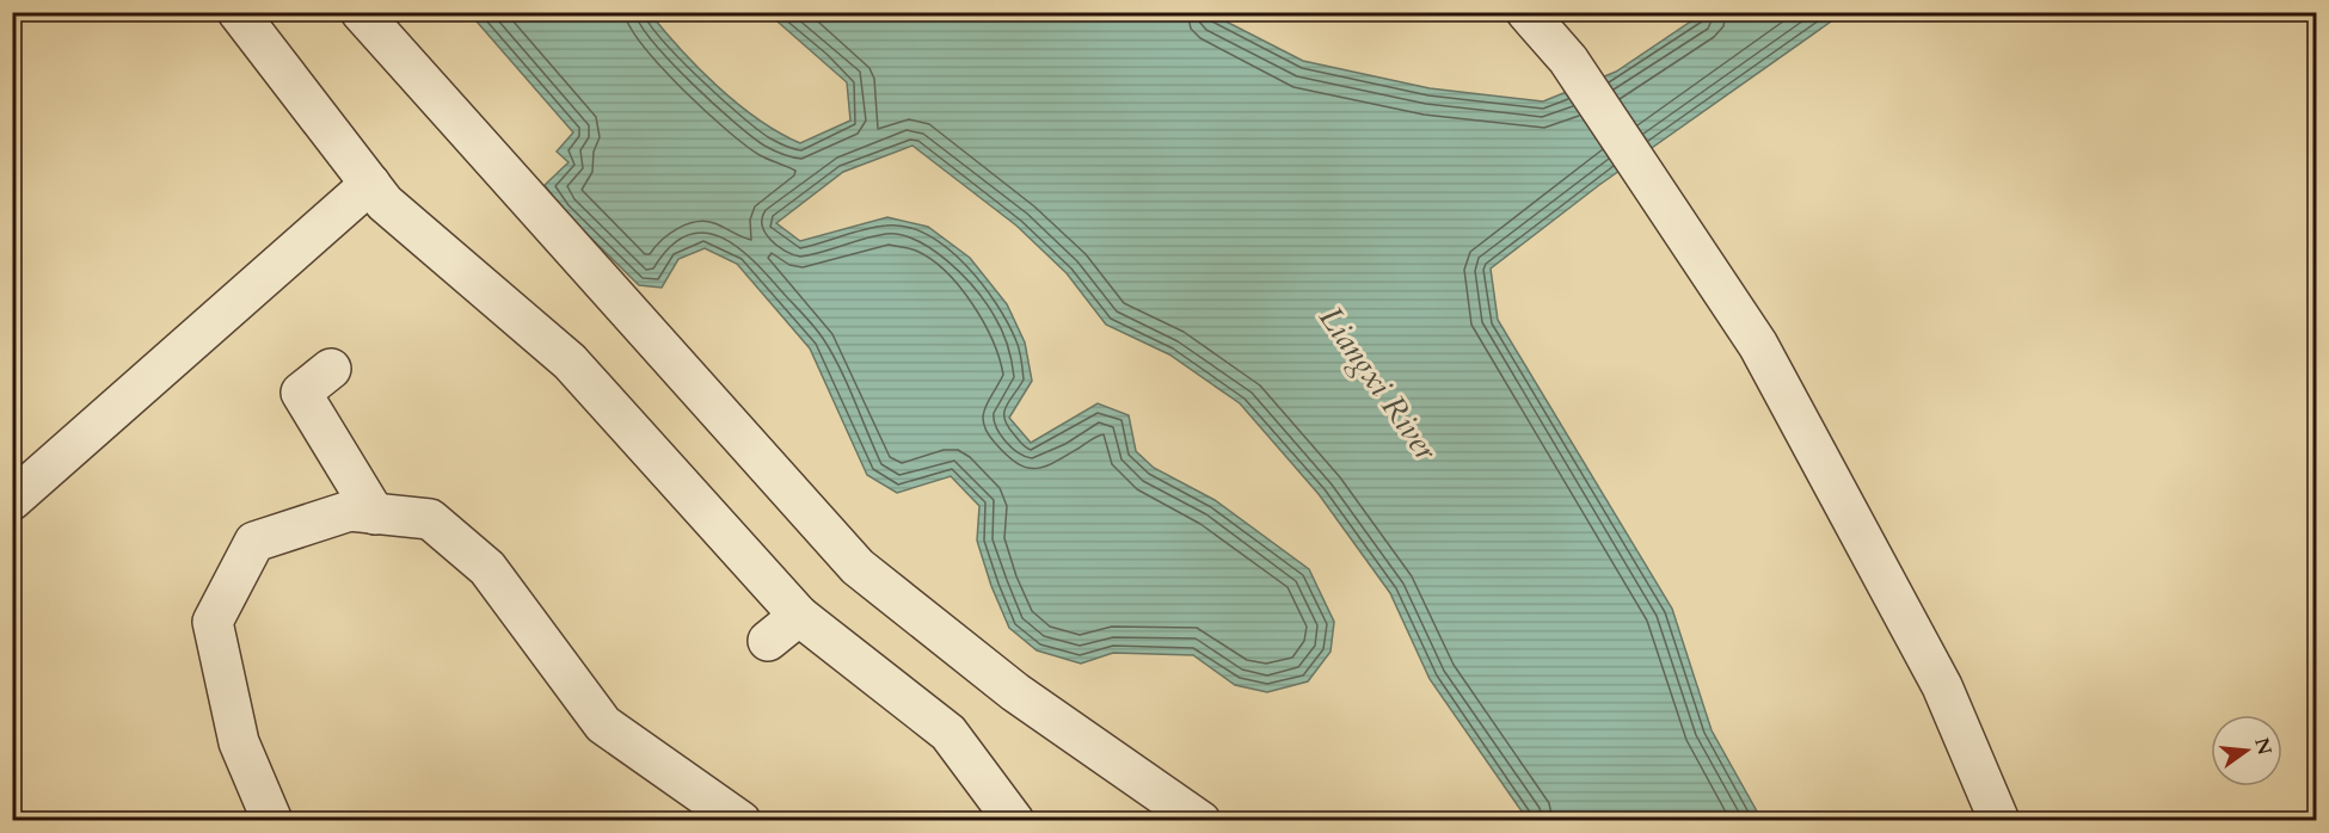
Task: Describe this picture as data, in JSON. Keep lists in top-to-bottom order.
{
  "water": ["Liangxi River"],
  "north": "right"
}
